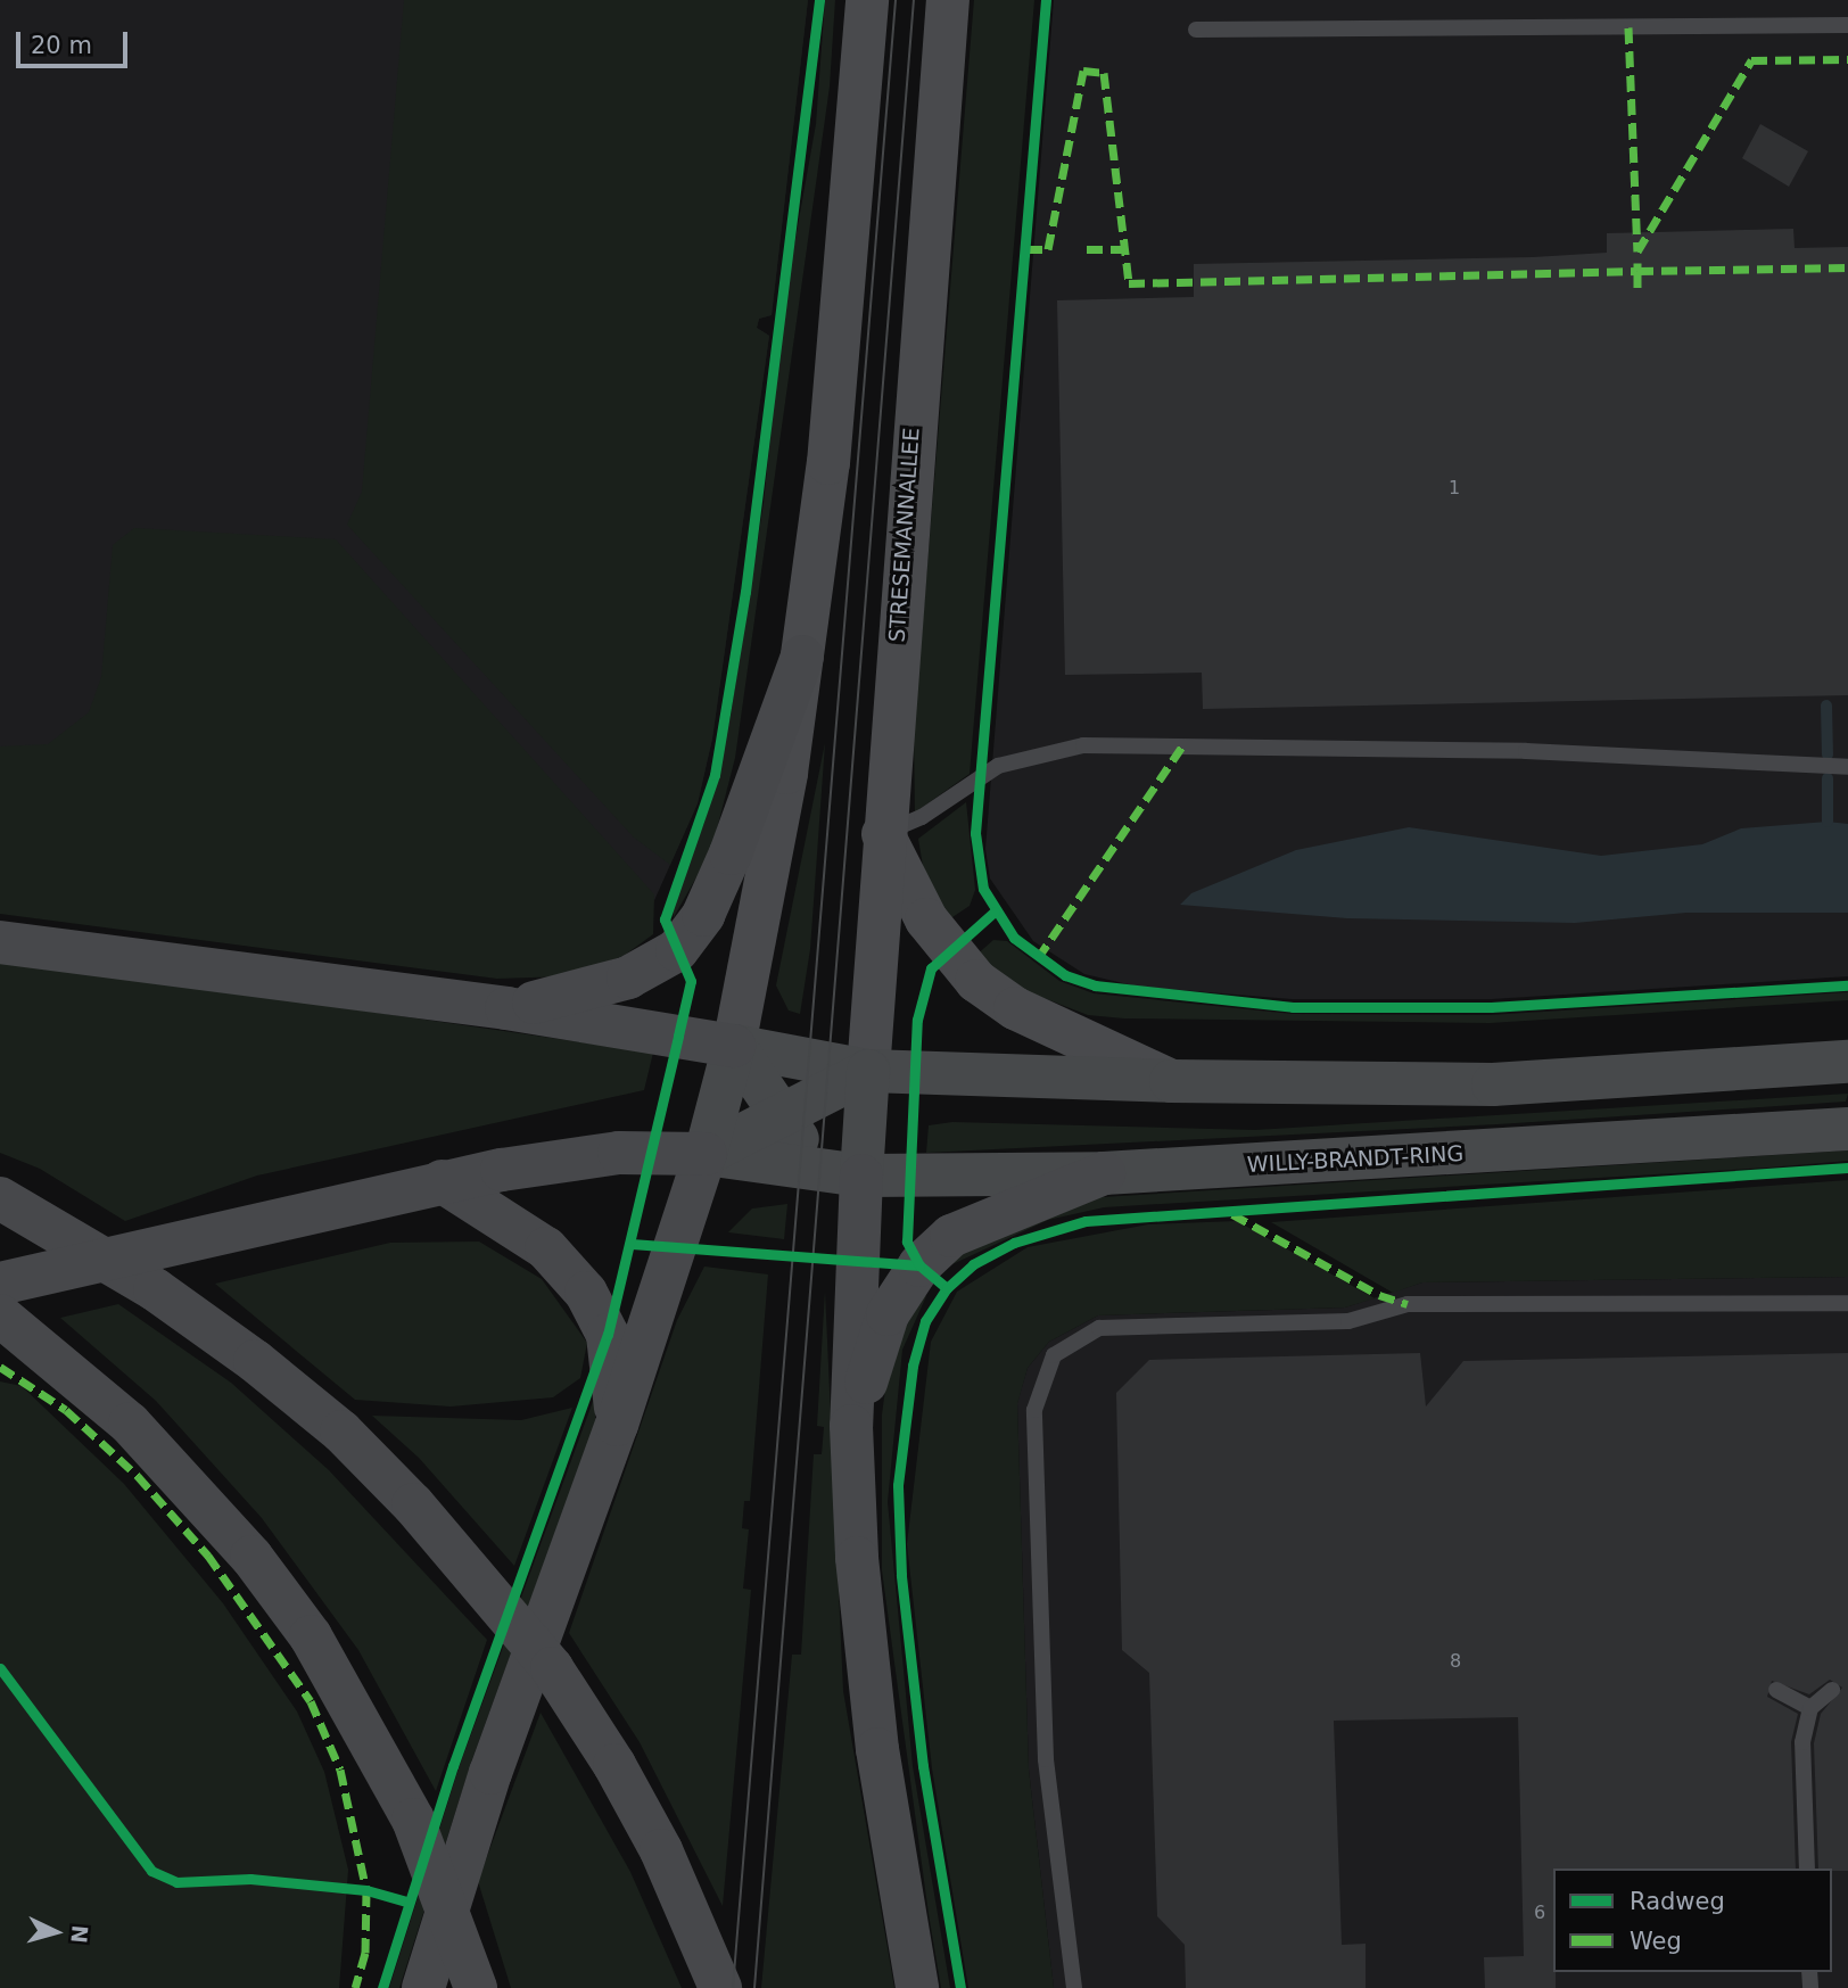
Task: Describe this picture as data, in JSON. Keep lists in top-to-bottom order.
{
  "streets": {
    "main road": ["STRESEMANNALLEE", "WILLY-BRANDT-RING"]
  },
  "crossings": [
    ["STRESEMANNALLEE", "WILLY-BRANDT-RING"]
  ],
  "house_numbers": ["1", "8", "6"],
  "legend": ["Radweg", "Weg"],
  "scale_bar": "20 m",
  "north": "right"
}
